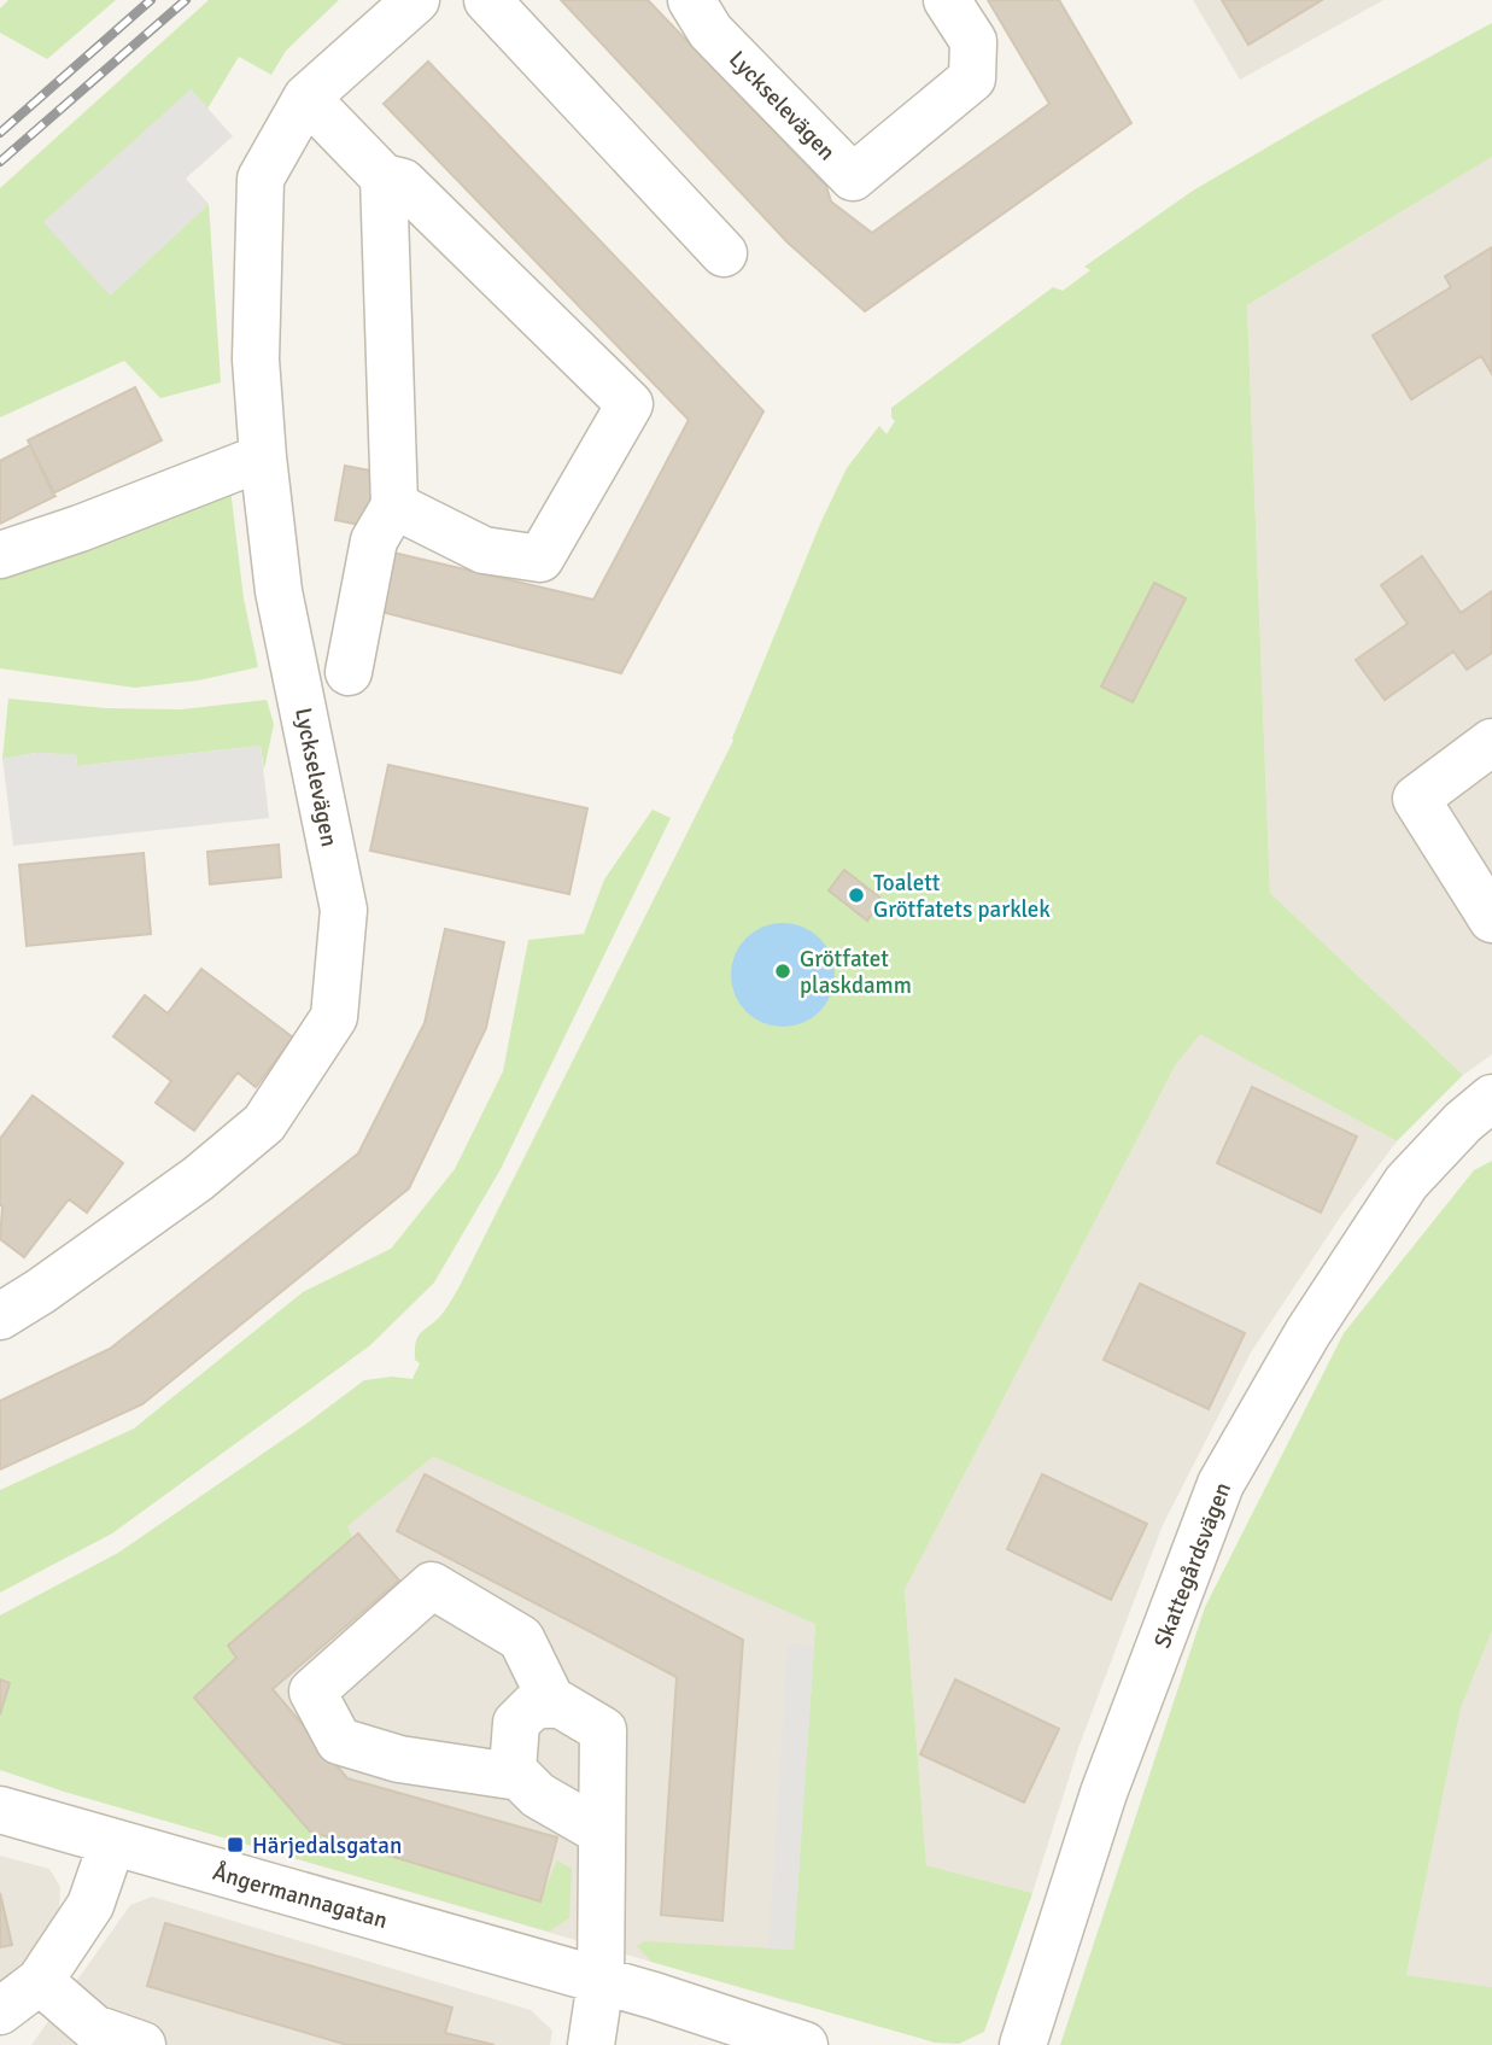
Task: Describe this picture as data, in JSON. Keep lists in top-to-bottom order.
{
  "streets": {
    "street": ["Lyckselevägen", "Skattegårdsvägen", "Ångermannagatan"]
  },
  "places": {
    "other": ["Toalett Grötfatets parklek", "Grötfatet plaskdamm"],
    "transit": ["Härjedalsgatan"]
  }
}
